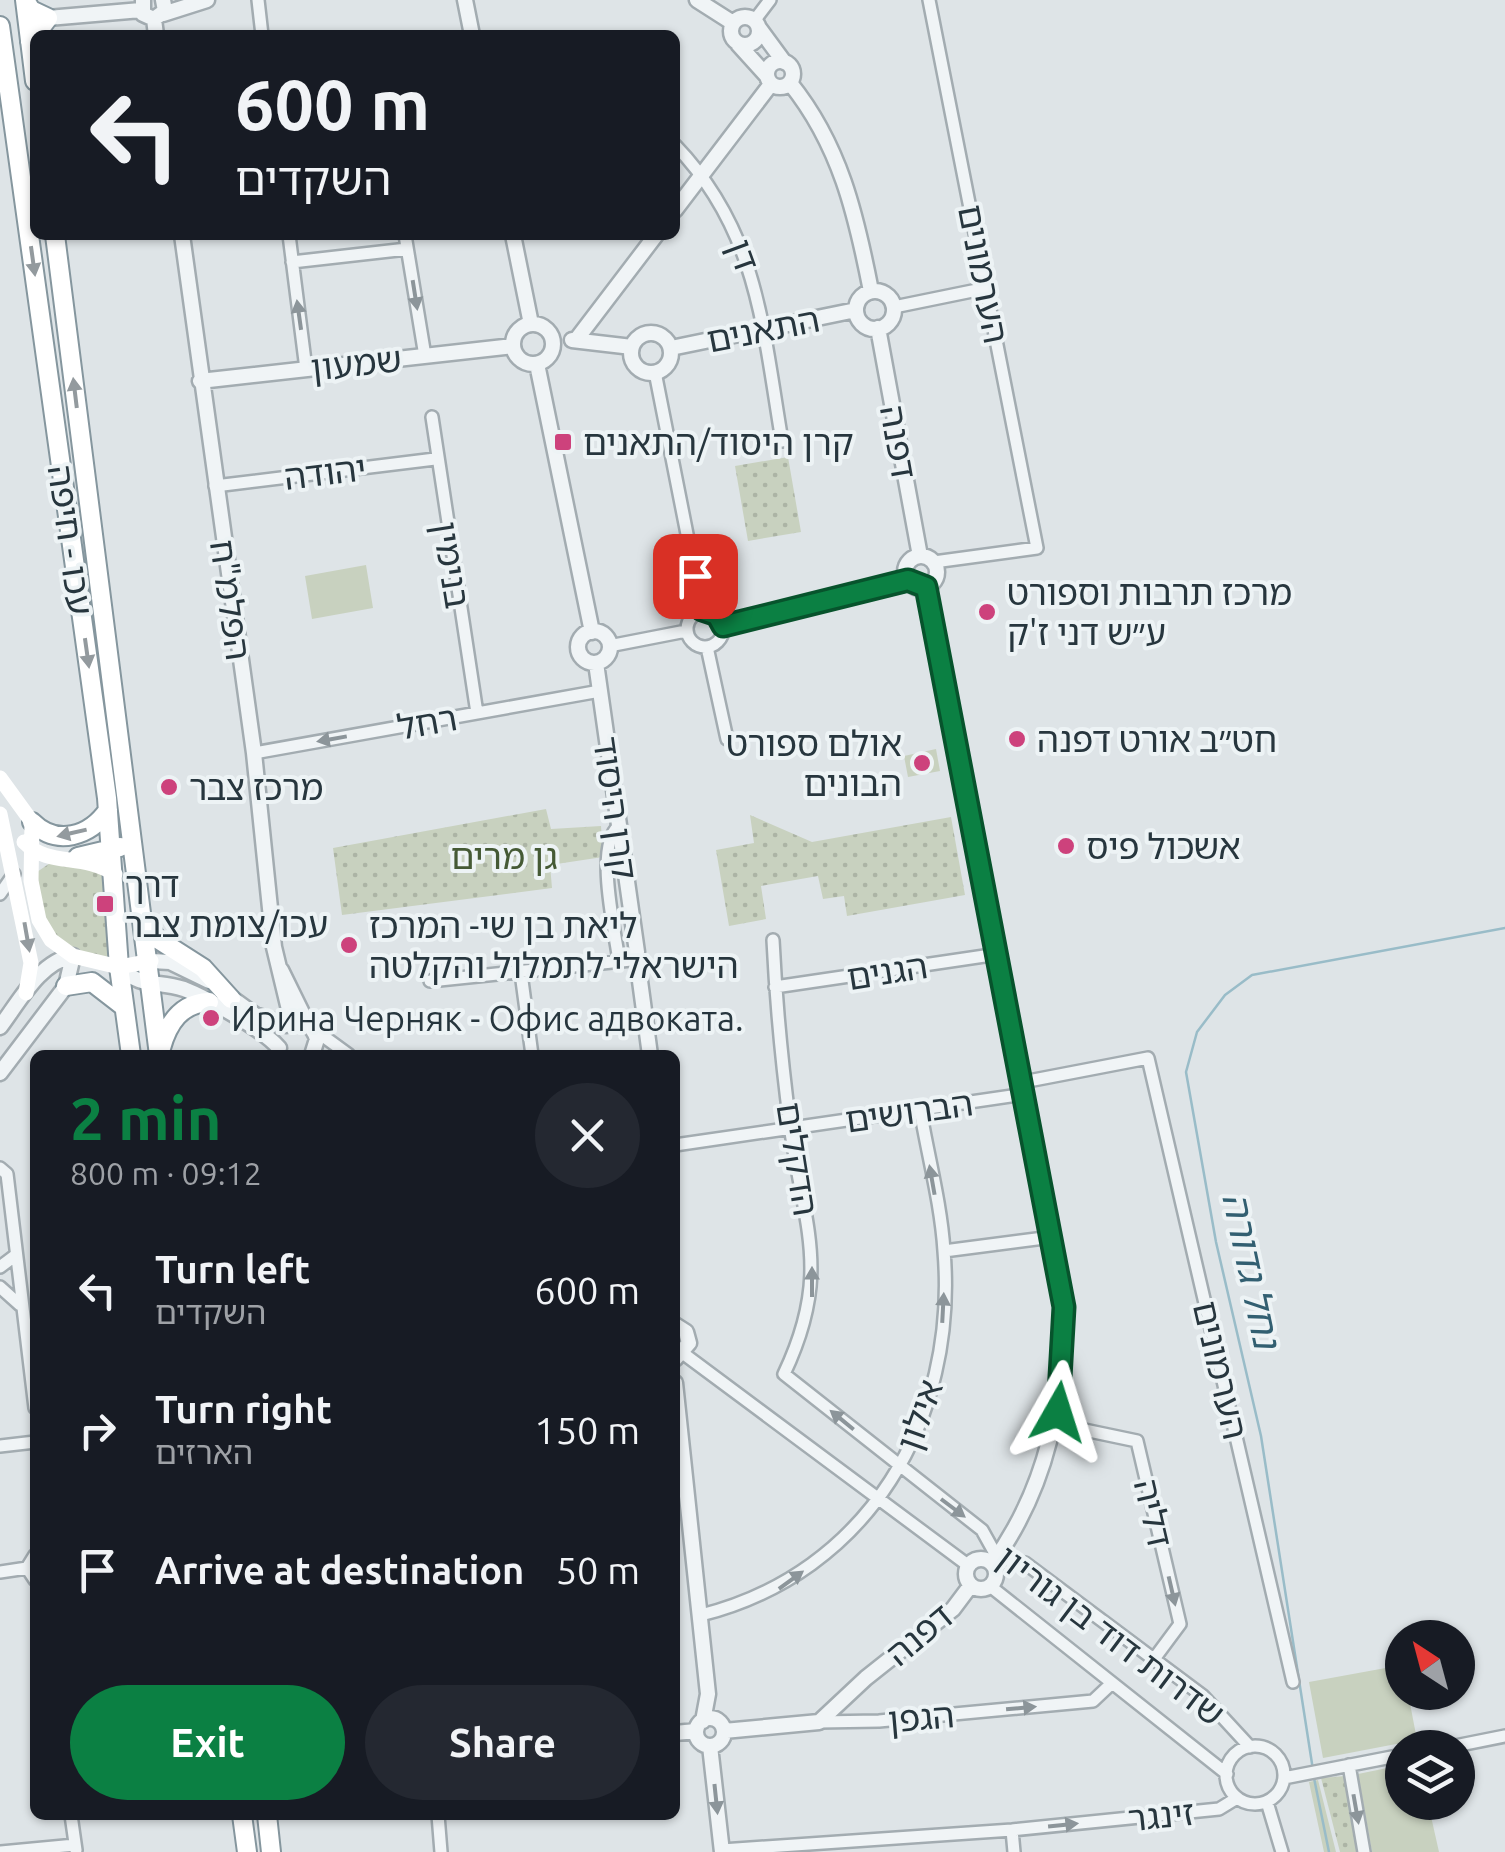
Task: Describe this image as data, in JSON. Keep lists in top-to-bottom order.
{
  "streets": {
    "highway": ["עכו - חיפה"],
    "street": [
      "דן",
      "הערמונים",
      "התאנים",
      "שמעון",
      "דפנה",
      "יהודה",
      "בנימין",
      "הפלמ\"ח",
      "רחל",
      "קרן היסוד",
      "הגנים",
      "הברושים",
      "הדקלים",
      "אילון",
      "דליה",
      "שדרות דוד בן גוריון",
      "הגפן",
      "זינגר"
    ]
  },
  "crossings": [
    ["דן", "התאנים"],
    ["הערמונים", "דפנה"],
    ["הערמונים", "הברושים"],
    ["התאנים", "דפנה"],
    ["שמעון", "הפלמ\"ח"],
    ["דפנה", "שדרות דוד בן גוריון"],
    ["דפנה", "הגפן"],
    ["יהודה", "בנימין"],
    ["יהודה", "הפלמ\"ח"],
    ["בנימין", "רחל"],
    ["הפלמ\"ח", "רחל"],
    ["רחל", "קרן היסוד"],
    ["הגנים", "הדקלים"],
    ["הברושים", "הדקלים"],
    ["הברושים", "אילון"],
    ["הדקלים", "שדרות דוד בן גוריון"],
    ["אילון", "שדרות דוד בן גוריון"],
    ["דליה", "שדרות דוד בן גוריון"],
    ["שדרות דוד בן גוריון", "הגפן"],
    ["שדרות דוד בן גוריון", "זינגר"]
  ],
  "one_way": [
    "רחל",
    "הדקלים",
    "אילון",
    "דליה",
    "הגפן",
    "זינגר"
  ],
  "water": ["נחל גדורה"],
  "parks": ["גן מרים"],
  "places": {
    "transit": ["קרן היסוד/התאנים", "דרך עכו/צומת צבר"],
    "other": [
      "מרכז תרבות וספורט ע״ש דני ז'ק",
      "חט״ב אורט דפנה",
      "אולם ספורט הבונים",
      "מרכז צבר",
      "אשכול פיס",
      "ליאת בן שי- המרכז הישראלי לתמלול והקלטה",
      "Ирина Черняк - Офис адвоката."
    ]
  },
  "north": "top left",
  "page": {
    "turn": ["600 m", "השקדים"],
    "heading": ["2 min", "800 m · 09:12"],
    "list": [
      {
        "name": "Turn left",
        "note": "השקדים",
        "value": "600 m"
      },
      {
        "name": "Turn right",
        "note": "הארזים",
        "value": "150 m"
      },
      {
        "name": "Arrive at destination",
        "value": "50 m"
      }
    ],
    "buttons": ["Exit", "Share"]
  }
}
